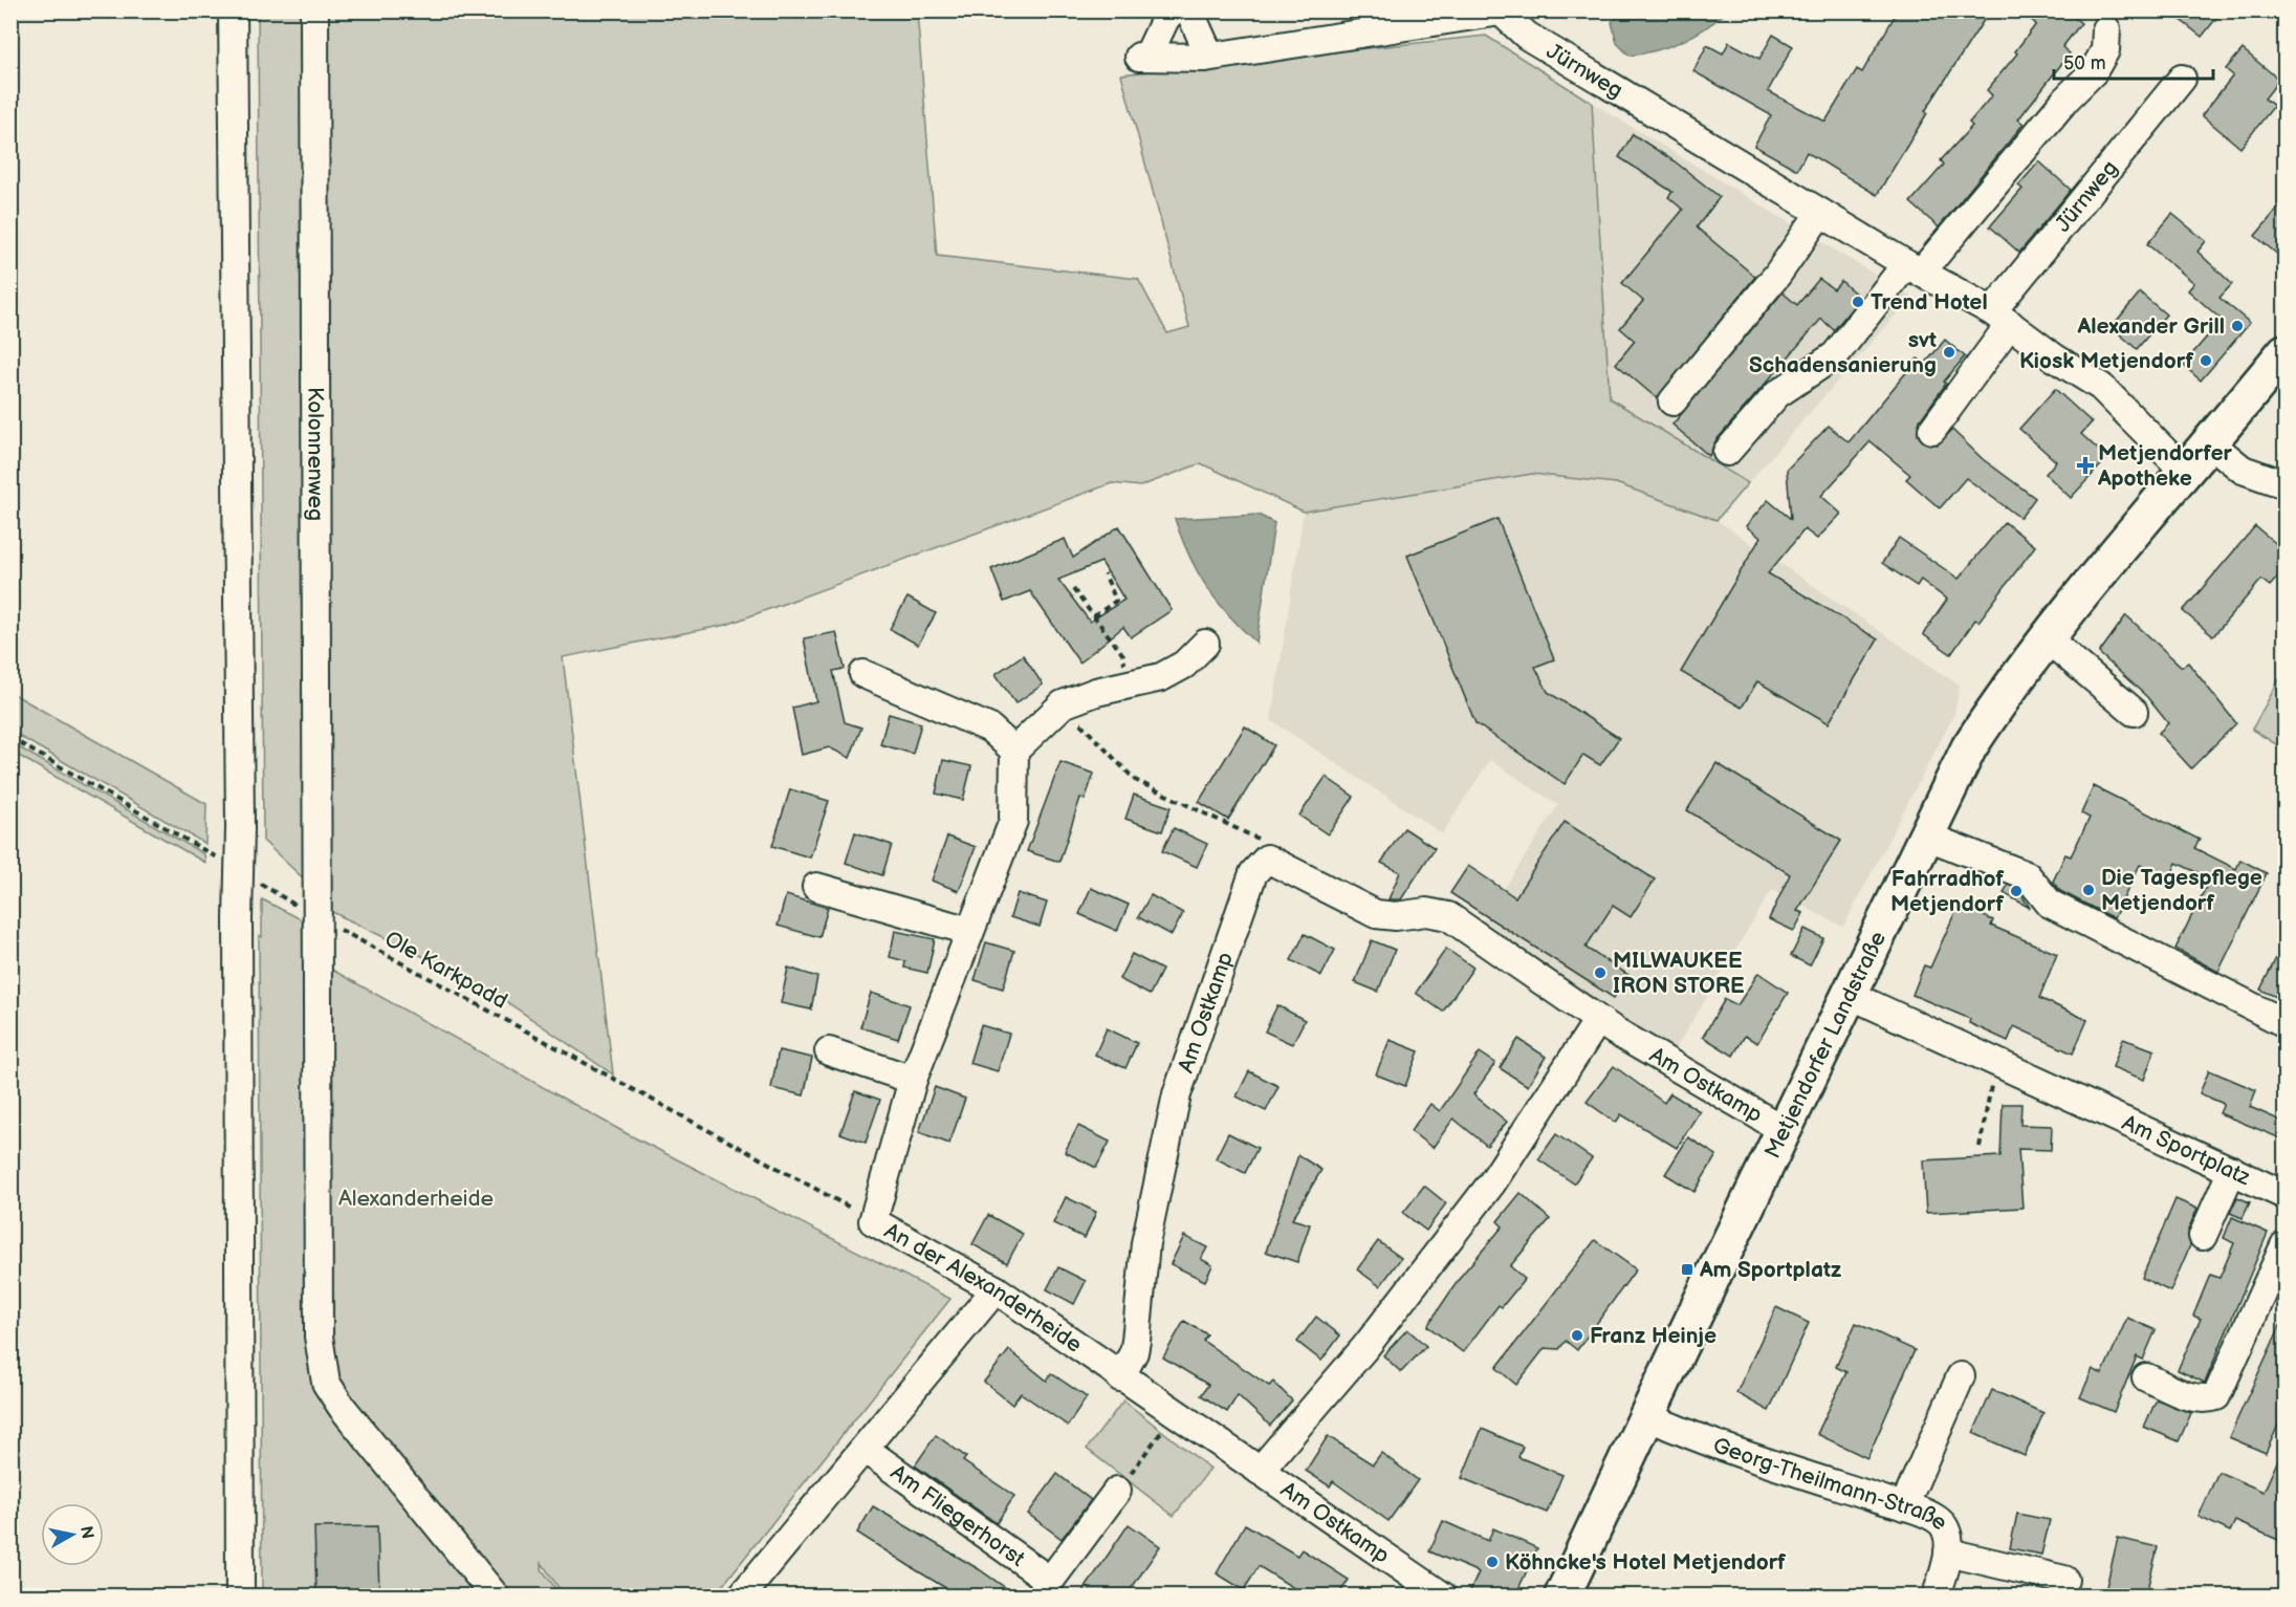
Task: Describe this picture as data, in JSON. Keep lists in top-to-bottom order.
{
  "streets": {
    "main road": ["Metjendorfer Landstraße"],
    "street": [
      "Jürnweg",
      "Kolonnenweg",
      "Am Ostkamp",
      "Am Sportplatz",
      "An der Alexanderheide",
      "Georg-Theilmann-Straße",
      "Am Fliegerhorst"
    ],
    "path": ["Ole Karkpadd"]
  },
  "crossings": [
    ["Jürnweg", "Metjendorfer Landstraße"],
    ["Kolonnenweg", "Ole Karkpadd"],
    ["Ole Karkpadd", "An der Alexanderheide"],
    ["Am Ostkamp", "Metjendorfer Landstraße"],
    ["Am Ostkamp", "An der Alexanderheide"],
    ["Metjendorfer Landstraße", "Am Sportplatz"],
    ["Metjendorfer Landstraße", "Georg-Theilmann-Straße"],
    ["An der Alexanderheide", "Am Fliegerhorst"]
  ],
  "parks": ["Alexanderheide"],
  "places": {
    "other": [
      "Trend Hotel",
      "Alexander Grill",
      "svt Schadensanierung",
      "Kiosk Metjendorf",
      "Die Tagespflege Metjendorf",
      "Fahrradhof Metjendorf",
      "MILWAUKEE IRON STORE",
      "Franz Heinje",
      "Köhncke's Hotel Metjendorf"
    ],
    "health": ["Metjendorfer Apotheke"],
    "transit": ["Am Sportplatz"]
  },
  "scale_bar": "50 m",
  "north": "right"
}
